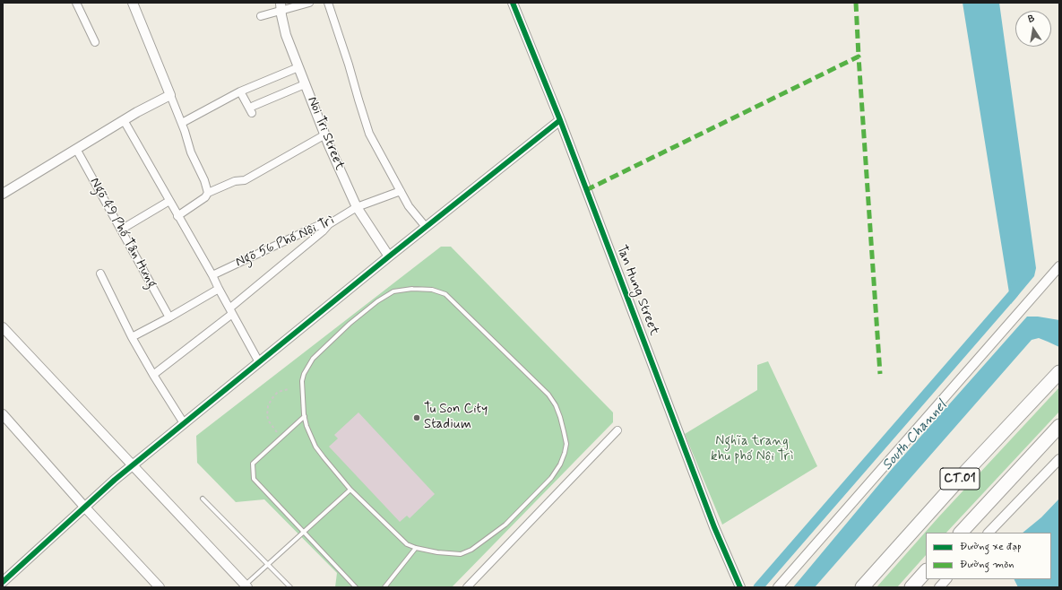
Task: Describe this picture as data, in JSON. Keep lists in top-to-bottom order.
{
  "streets": {
    "highway": ["CT.01"],
    "street": [
      "Noi Tri Street",
      "Ngõ 49 Phố Tân Hưng",
      "Ngõ 56 Phố Nội Trì",
      "Tan Hung Street"
    ]
  },
  "crossings": [
    ["Noi Tri Street", "Ngõ 56 Phố Nội Trì"]
  ],
  "water": ["South Channel"],
  "parks": ["Nghĩa trang khu phố Nội Trì"],
  "places": ["Tu Son City Stadium"],
  "legend": ["Đường xe đạp", "Đường mòn"],
  "north": "top"
}
